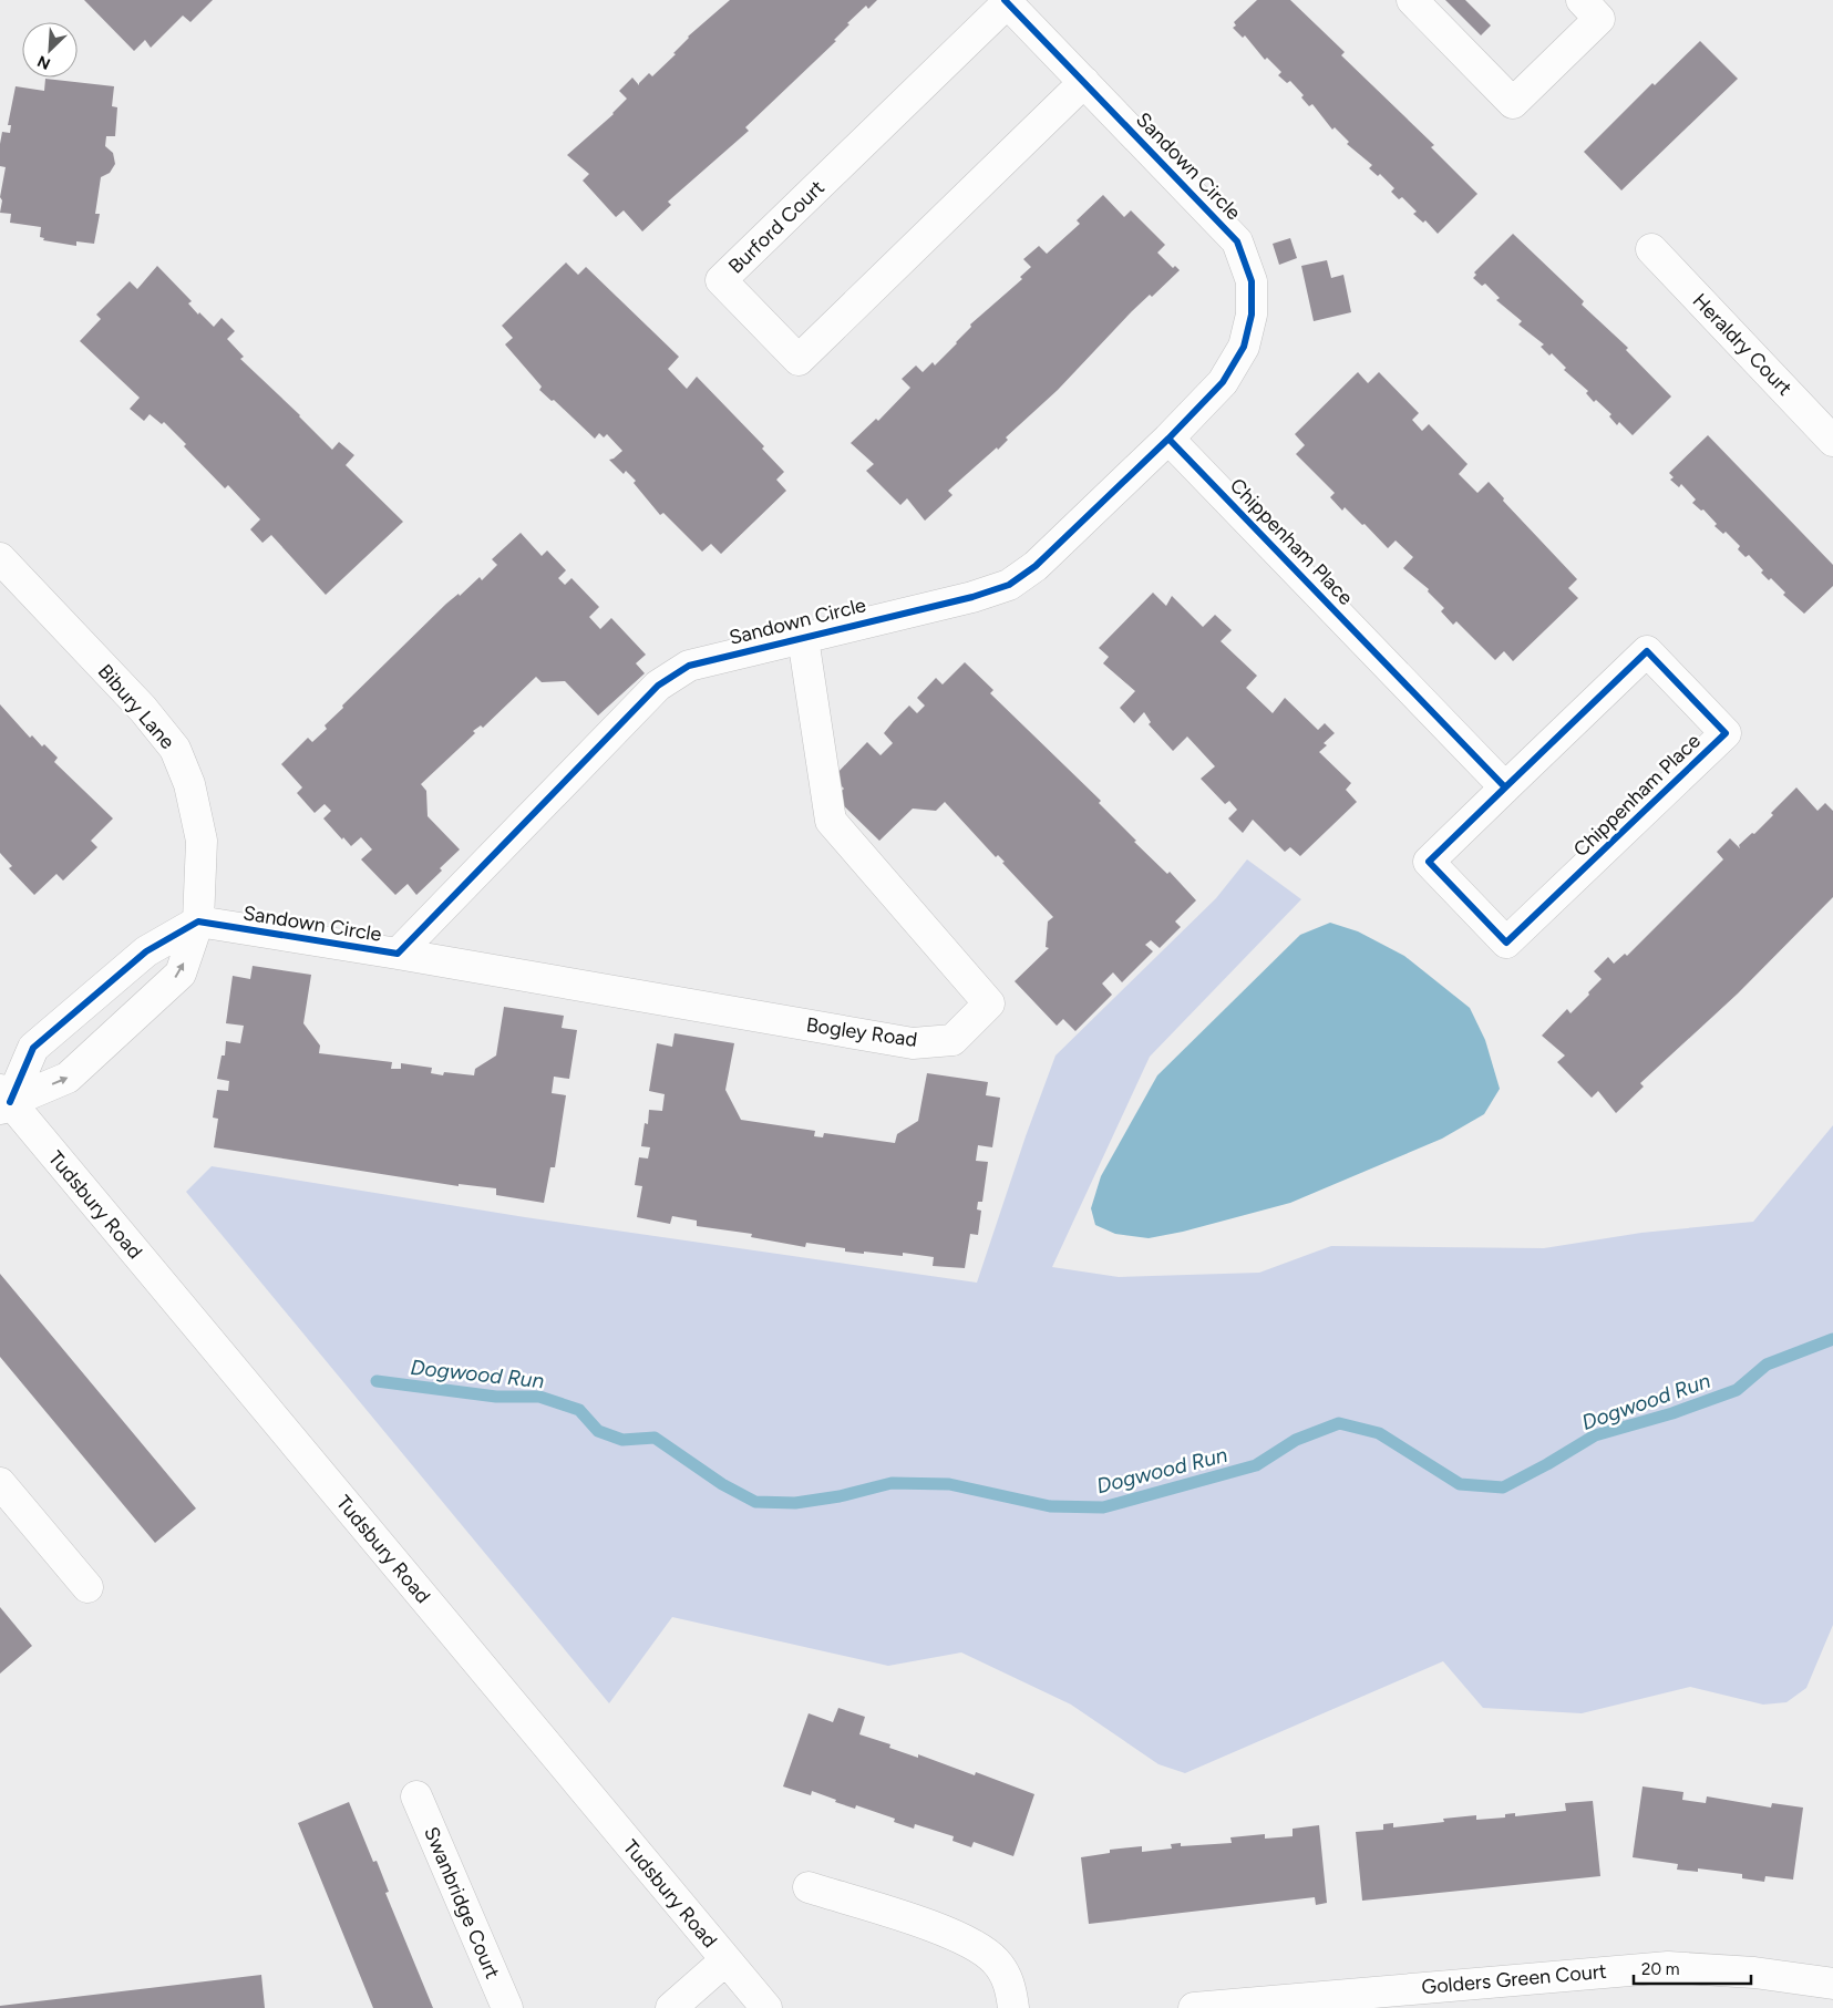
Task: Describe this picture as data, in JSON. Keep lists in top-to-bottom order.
{
  "streets": {
    "street": [
      "Sandown Circle",
      "Burford Court",
      "Heraldry Court",
      "Chippenham Place",
      "Bibury Lane",
      "Bogley Road",
      "Tudsbury Road",
      "Swanbridge Court",
      "Golders Green Court"
    ]
  },
  "crossings": [
    ["Sandown Circle", "Burford Court"],
    ["Sandown Circle", "Chippenham Place"],
    ["Sandown Circle", "Bibury Lane"],
    ["Sandown Circle", "Bogley Road"]
  ],
  "water": ["Dogwood Run"],
  "scale_bar": "20 m",
  "north": "bottom left"
}
